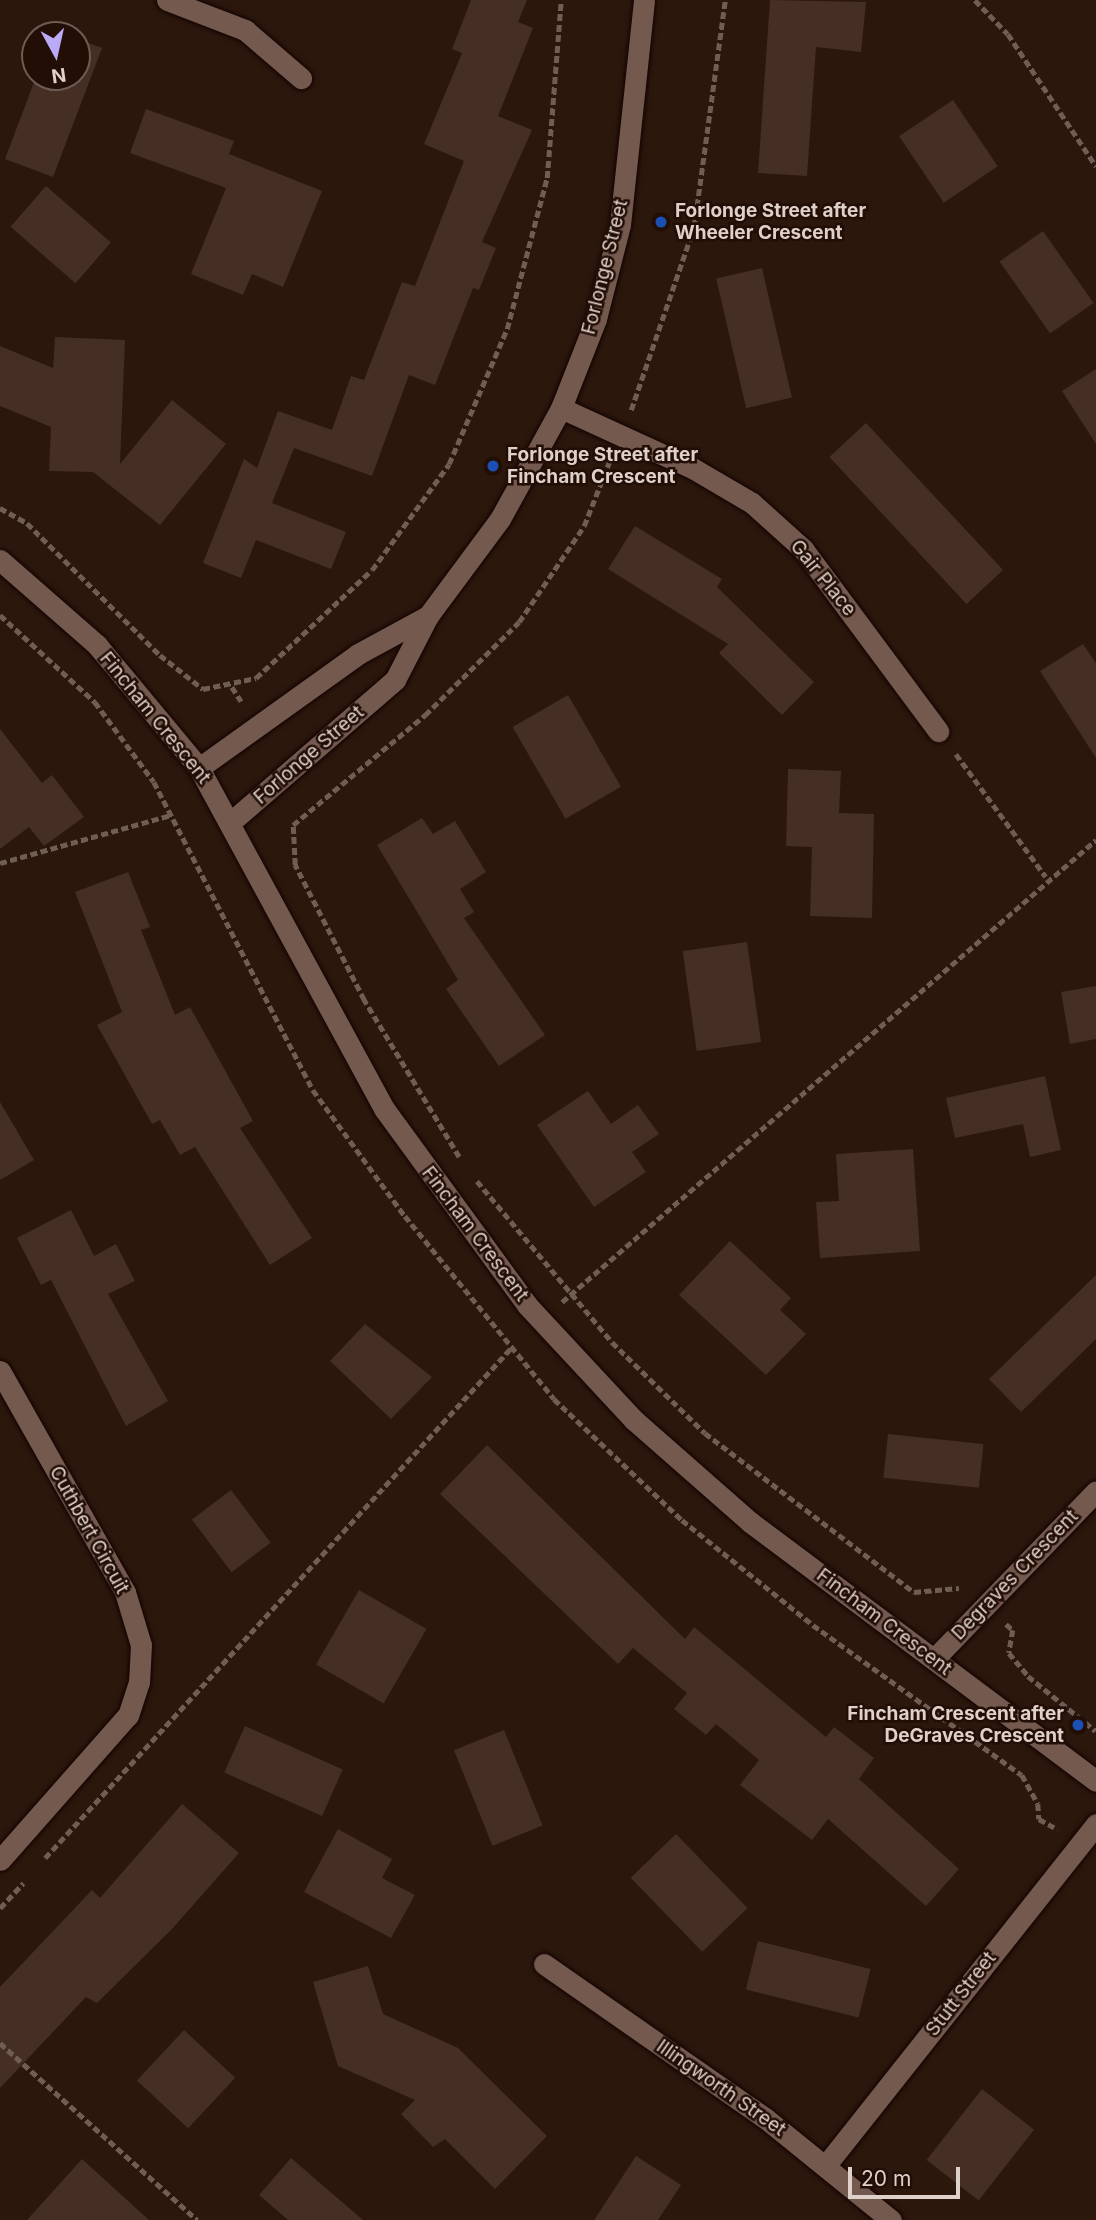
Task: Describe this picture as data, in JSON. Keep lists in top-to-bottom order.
{
  "streets": {
    "street": [
      "Forlonge Street",
      "Gair Place",
      "Fincham Crescent",
      "Cuthbert Circuit",
      "Degraves Crescent",
      "Stutt Street",
      "Illingworth Street"
    ]
  },
  "crossings": [
    ["Forlonge Street", "Gair Place"],
    ["Forlonge Street", "Fincham Crescent"],
    ["Fincham Crescent", "Degraves Crescent"],
    ["Stutt Street", "Illingworth Street"]
  ],
  "places": ["Forlonge Street after Wheeler Crescent", "Forlonge Street after Fincham Crescent", "Fincham Crescent after DeGraves Crescent"],
  "scale_bar": "20 m",
  "north": "bottom"
}
